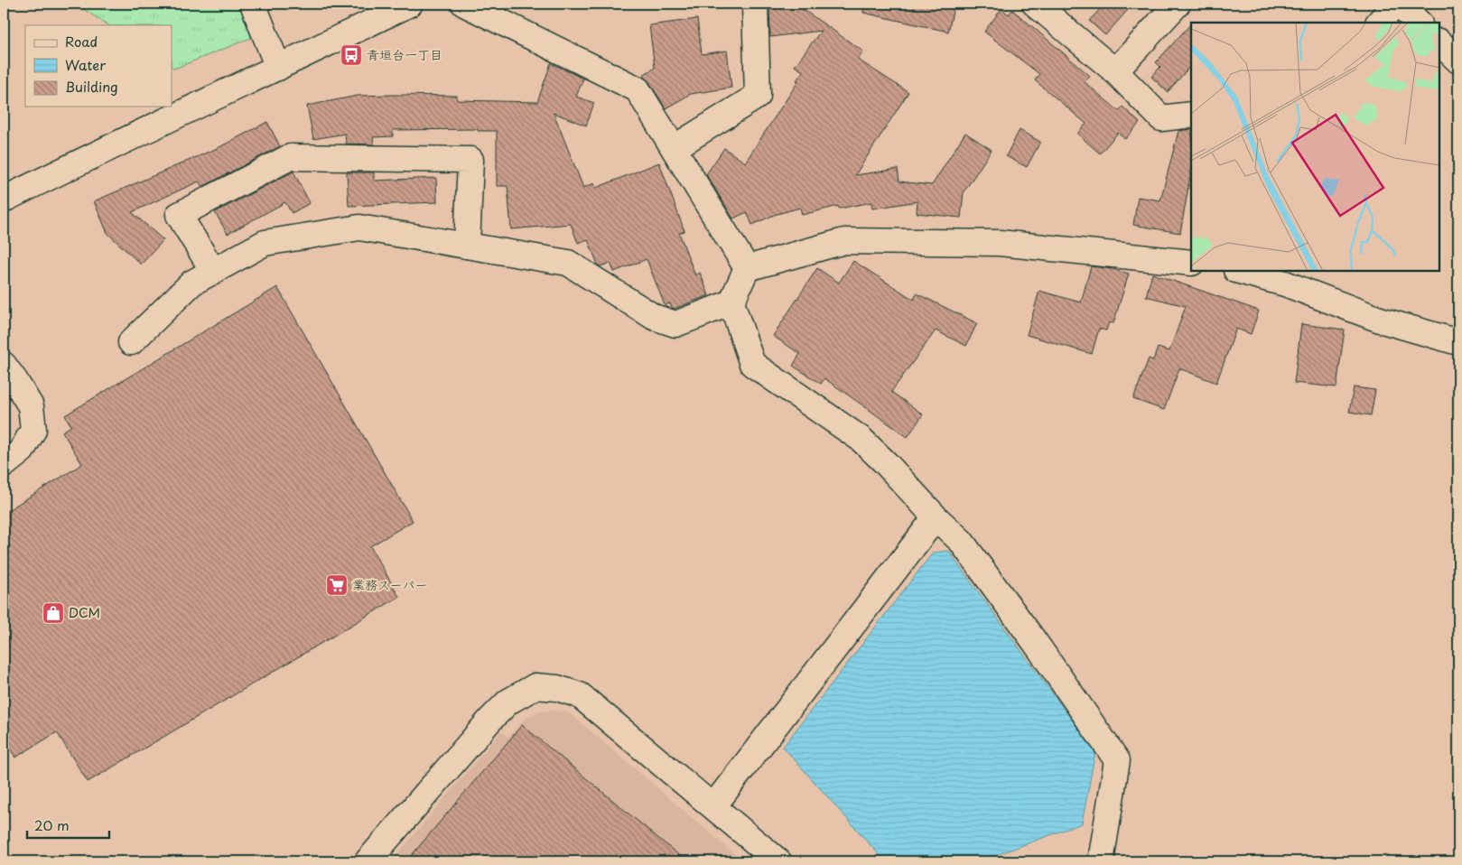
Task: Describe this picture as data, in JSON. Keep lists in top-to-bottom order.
{
  "places": {
    "bus stop": ["青垣台一丁目"],
    "supermarket": ["業務スーパー"],
    "shop": ["DCM"]
  },
  "legend": ["Road", "Water", "Building"],
  "scale_bar": "20 m"
}
